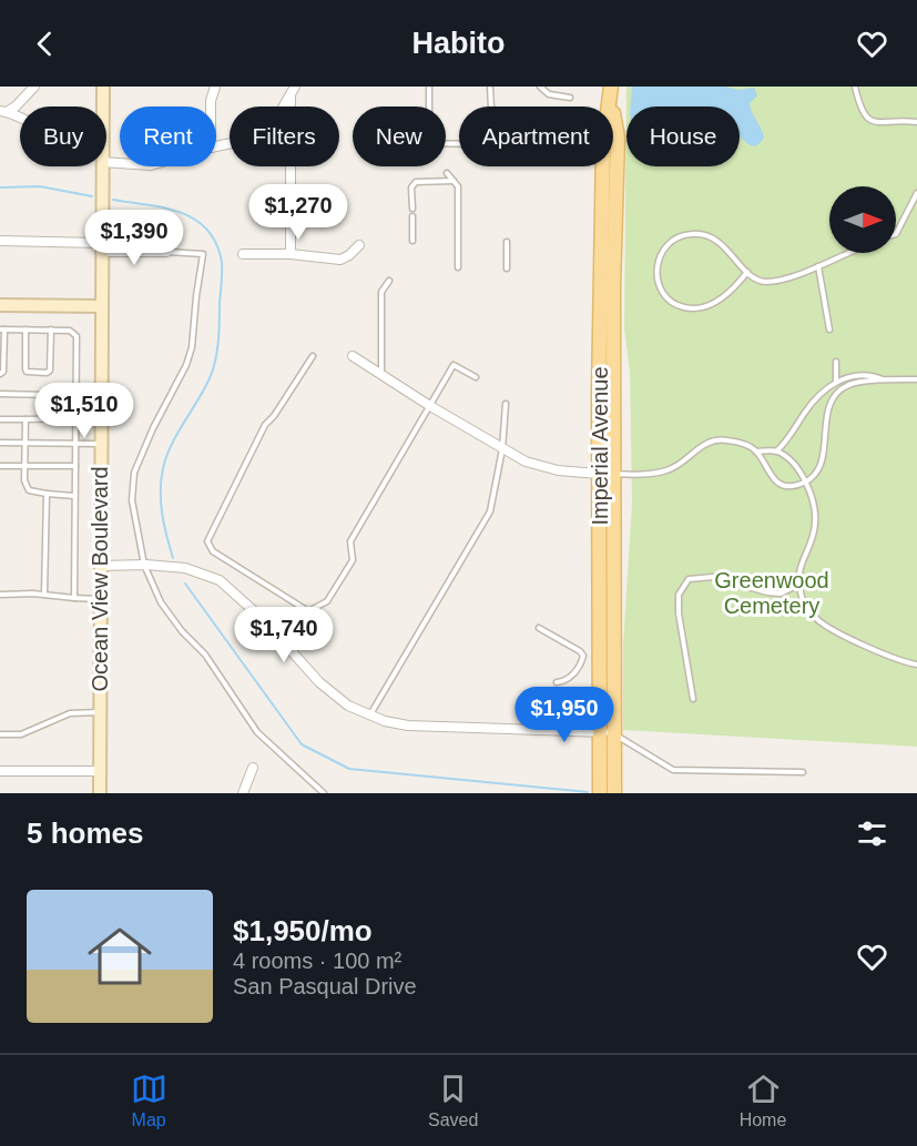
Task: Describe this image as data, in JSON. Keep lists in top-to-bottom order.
{
  "streets": {
    "main road": ["Imperial Avenue", "Ocean View Boulevard"]
  },
  "parks": ["Greenwood Cemetery"],
  "north": "right",
  "page": {
    "header": "Habito",
    "chip": [
      "Buy",
      "Rent",
      "Filters",
      "New",
      "Apartment",
      "House"
    ],
    "price": [
      "$1,270",
      "$1,390",
      "$1,510",
      "$1,740",
      "$1,950"
    ],
    "heading": "5 homes",
    "list": [
      {
        "name": "$1,950/mo",
        "note": "4 rooms · 100 m² · San Pasqual Drive"
      }
    ],
    "tabs": ["Map", "Saved", "Home"]
  }
}
